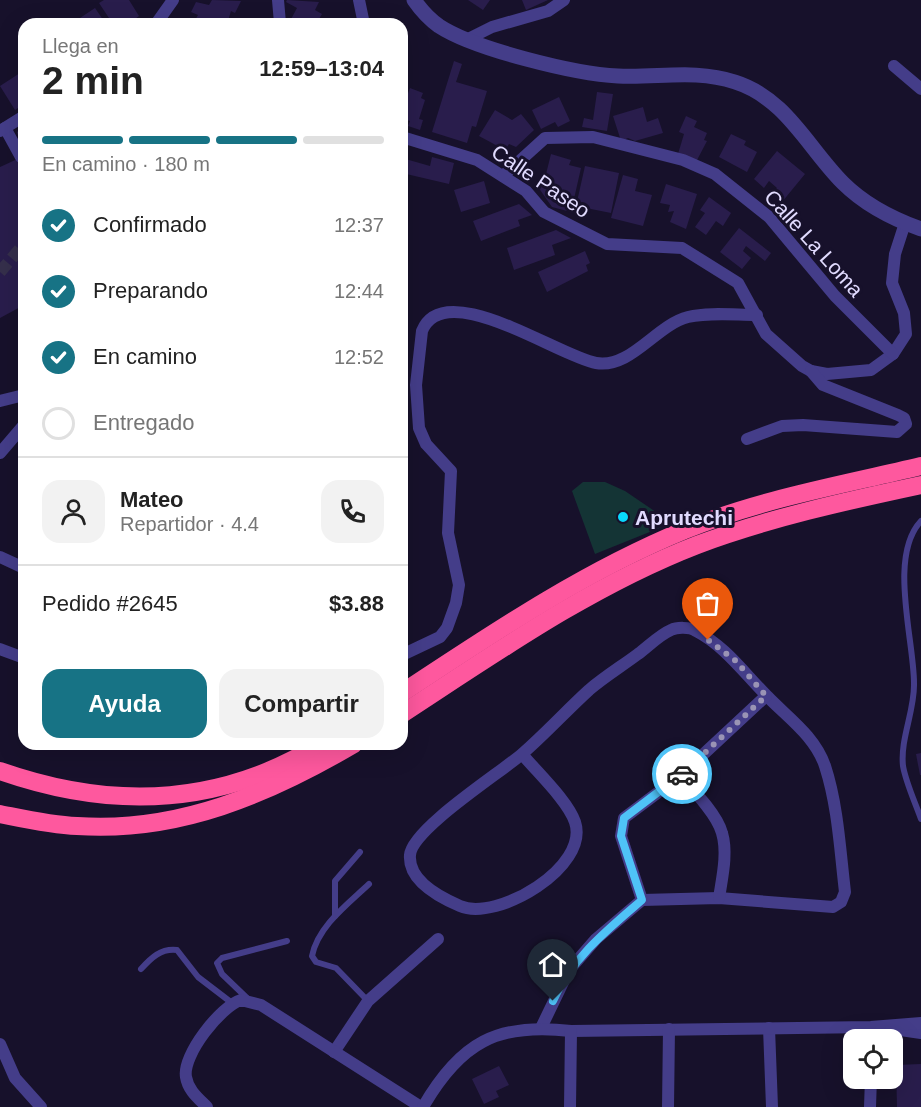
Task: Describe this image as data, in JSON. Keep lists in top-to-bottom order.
{
  "streets": {
    "street": ["Calle Paseo", "Calle La Loma"]
  },
  "crossings": [
    ["Calle Paseo", "Calle La Loma"]
  ],
  "places": ["Aprutechi"],
  "page": {
    "heading": ["2 min", "Llega en", "12:59–13:04"],
    "panel": [
      "Mateo",
      "Repartidor · 4.4",
      "Pedido #2645",
      "$3.88"
    ],
    "bar": "En camino · 180 m",
    "list": [
      ["Confirmado", "12:37"],
      ["Preparando", "12:44"],
      ["En camino", "12:52"],
      "Entregado"
    ],
    "buttons": ["Ayuda", "Compartir"]
  }
}
